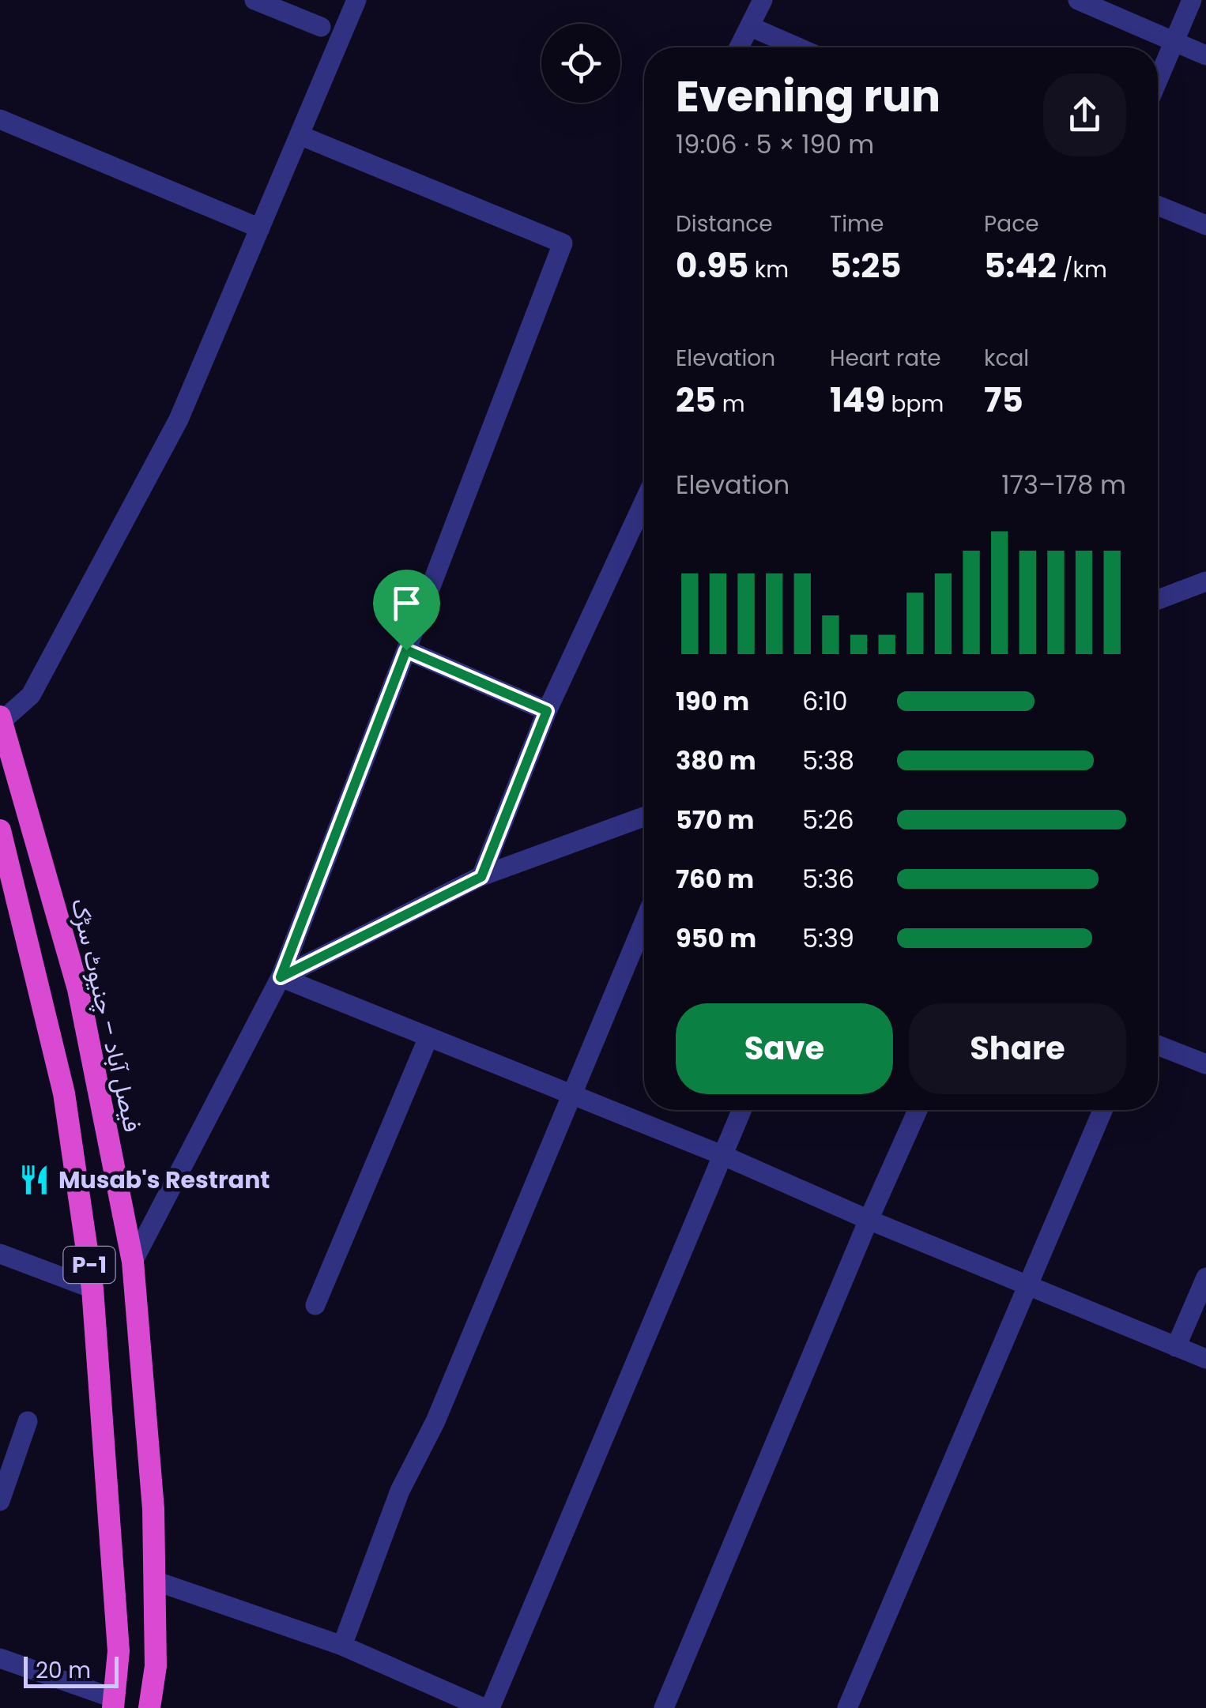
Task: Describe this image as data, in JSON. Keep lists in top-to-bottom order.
{
  "streets": {
    "highway": ["فیصل آباد – چنیوٹ سڑک", "P-1"]
  },
  "places": {
    "restaurant": ["Musab's Restrant"]
  },
  "scale_bar": "20 m",
  "page": {
    "heading": ["Evening run", "19:06 · 5 × 190 m"],
    "stats": [
      ["Distance", "0.95 km"],
      ["Time", "5:25"],
      ["Pace", "5:42 /km"],
      ["Elevation", "25 m"],
      ["Heart rate", "149 bpm"],
      ["kcal", "75"]
    ],
    "chart": ["Elevation", "173–178 m"],
    "list": [
      {
        "name": "190 m",
        "note": "6:10"
      },
      {
        "name": "380 m",
        "note": "5:38"
      },
      {
        "name": "570 m",
        "note": "5:26"
      },
      {
        "name": "760 m",
        "note": "5:36"
      },
      {
        "name": "950 m",
        "note": "5:39"
      }
    ],
    "buttons": ["Save", "Share"],
    "scale": "20 m"
  }
}
